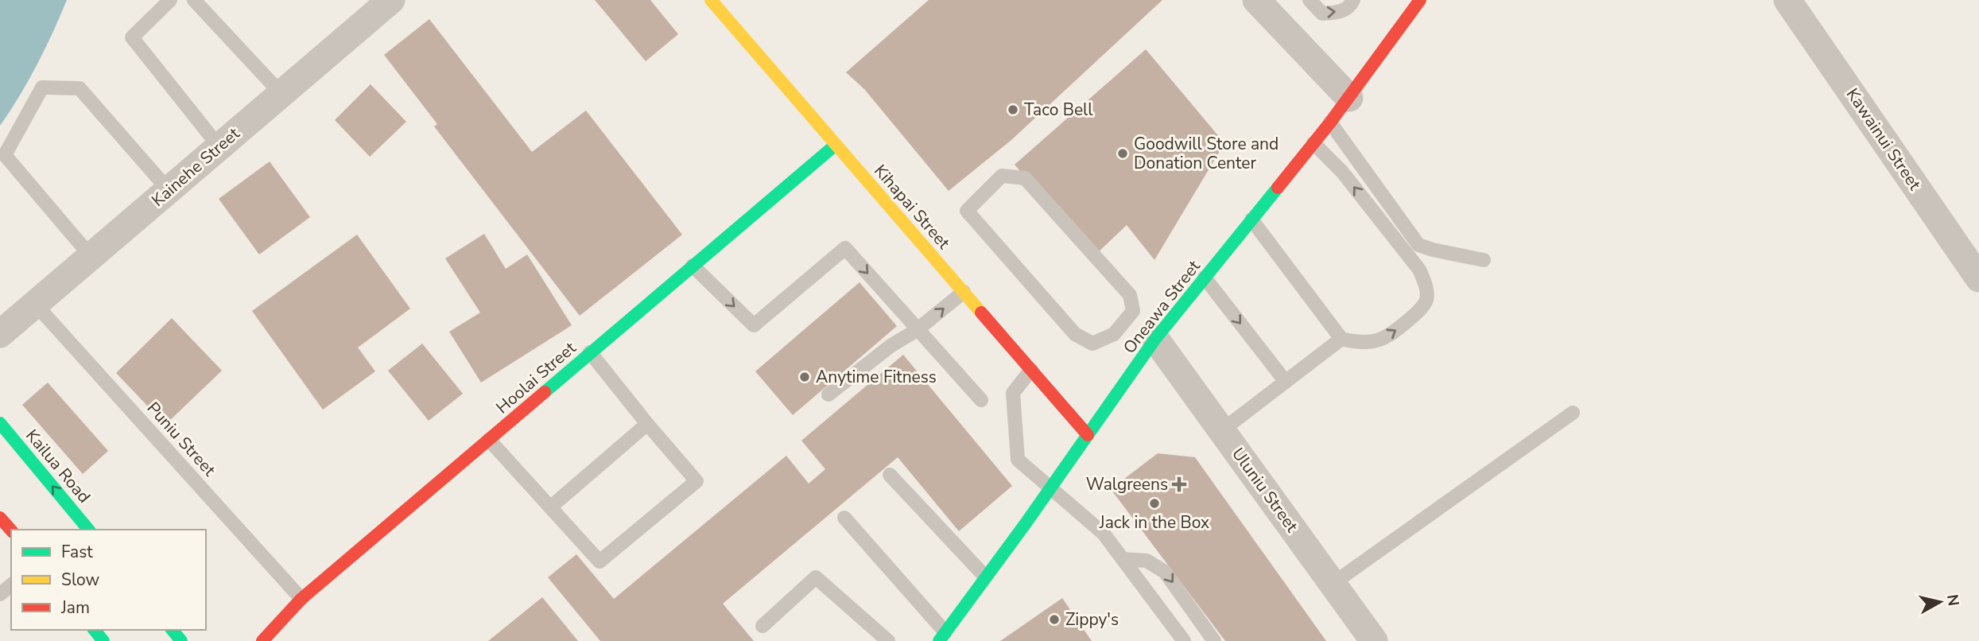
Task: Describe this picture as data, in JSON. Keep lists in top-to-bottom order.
{
  "streets": {
    "street": [
      "Kawainui Street",
      "Kainehe Street",
      "Kihapai Street",
      "Oneawa Street",
      "Hoolai Street",
      "Kailua Road",
      "Uluniu Street"
    ],
    "lane": ["Puniu Street"]
  },
  "crossings": [
    ["Kainehe Street", "Puniu Street"],
    ["Kihapai Street", "Oneawa Street"],
    ["Kihapai Street", "Hoolai Street"],
    ["Oneawa Street", "Uluniu Street"],
    ["Hoolai Street", "Puniu Street"]
  ],
  "one_way": ["Kailua Road"],
  "places": {
    "other": [
      "Taco Bell",
      "Goodwill Store and Donation Center",
      "Anytime Fitness",
      "Jack in the Box",
      "Zippy's"
    ],
    "health": ["Walgreens"]
  },
  "legend": ["Fast", "Slow", "Jam"],
  "north": "right"
}
